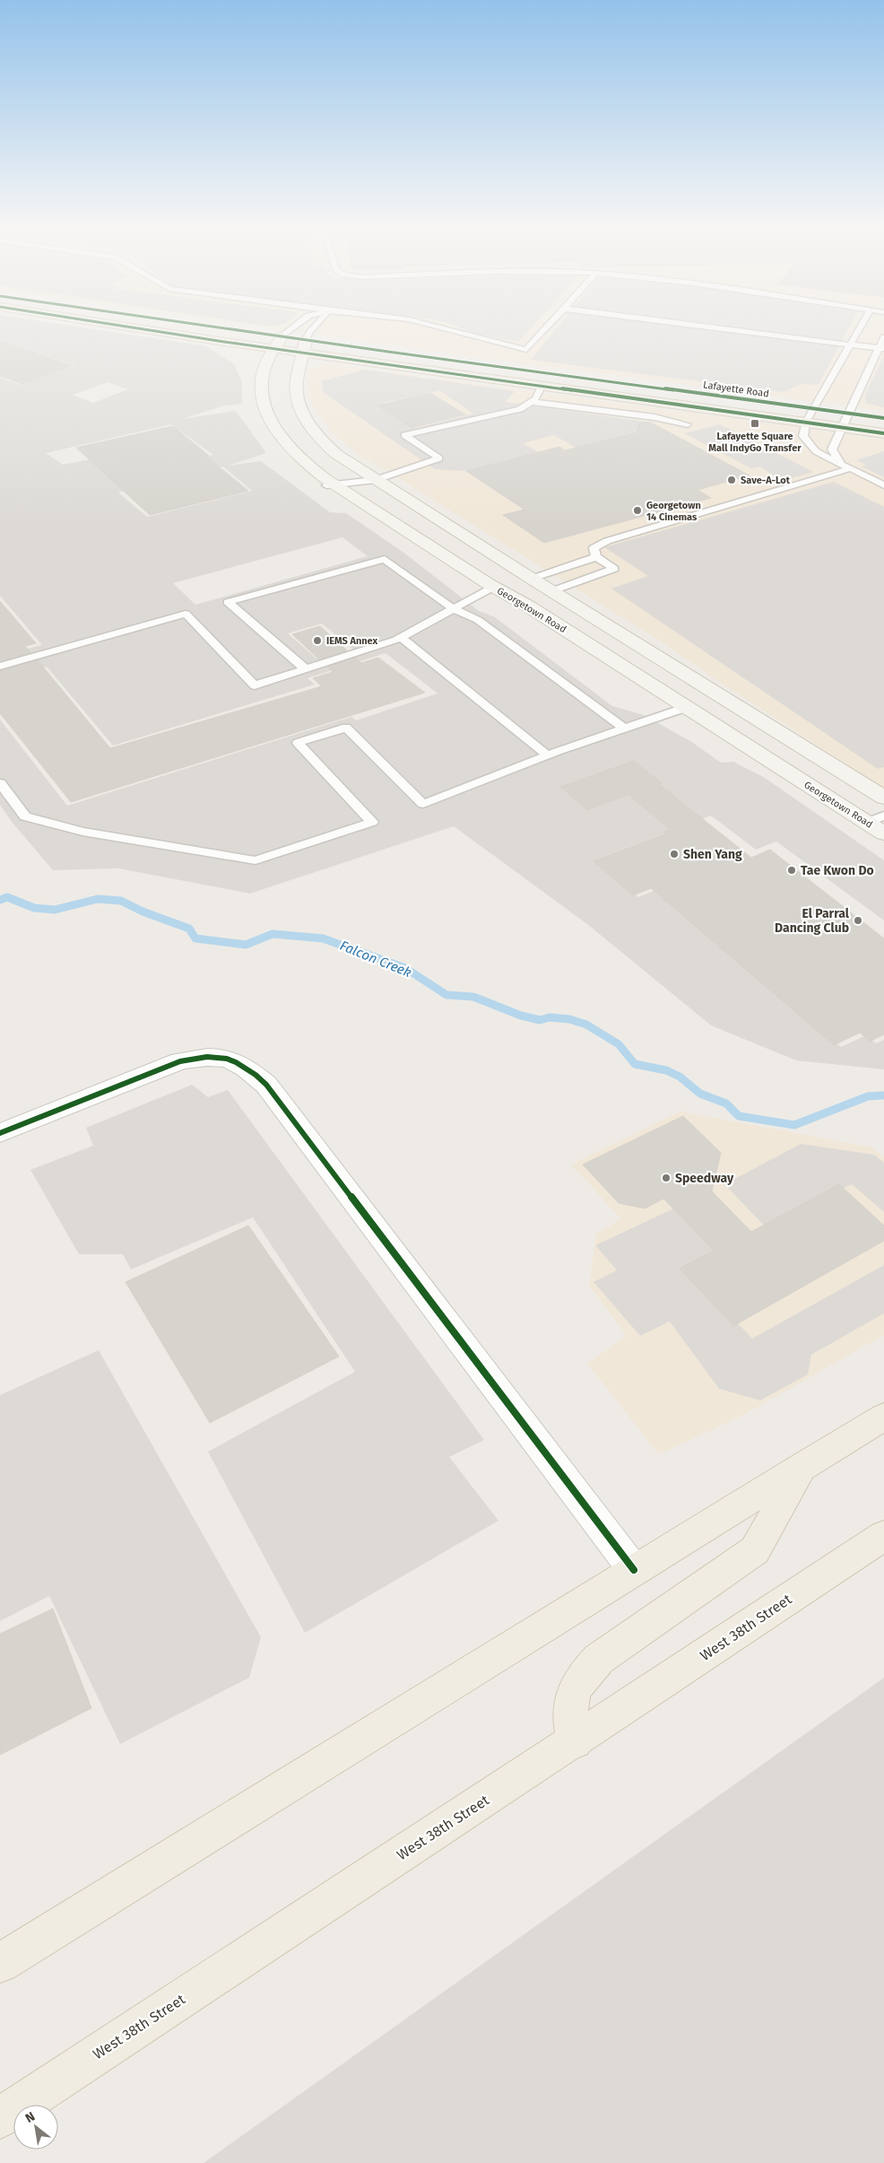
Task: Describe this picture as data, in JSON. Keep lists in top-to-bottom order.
{
  "streets": {
    "main road": ["Lafayette Road", "Georgetown Road", "West 38th Street"]
  },
  "crossings": [
    ["Lafayette Road", "Georgetown Road"]
  ],
  "water": ["Falcon Creek"],
  "places": {
    "transit": ["Lafayette Square Mall IndyGo Transfer"],
    "other": [
      "Save-A-Lot",
      "Georgetown 14 Cinemas",
      "IEMS Annex",
      "Shen Yang",
      "Tae Kwon Do",
      "El Parral Dancing Club",
      "Speedway"
    ]
  },
  "north": "top left"
}
